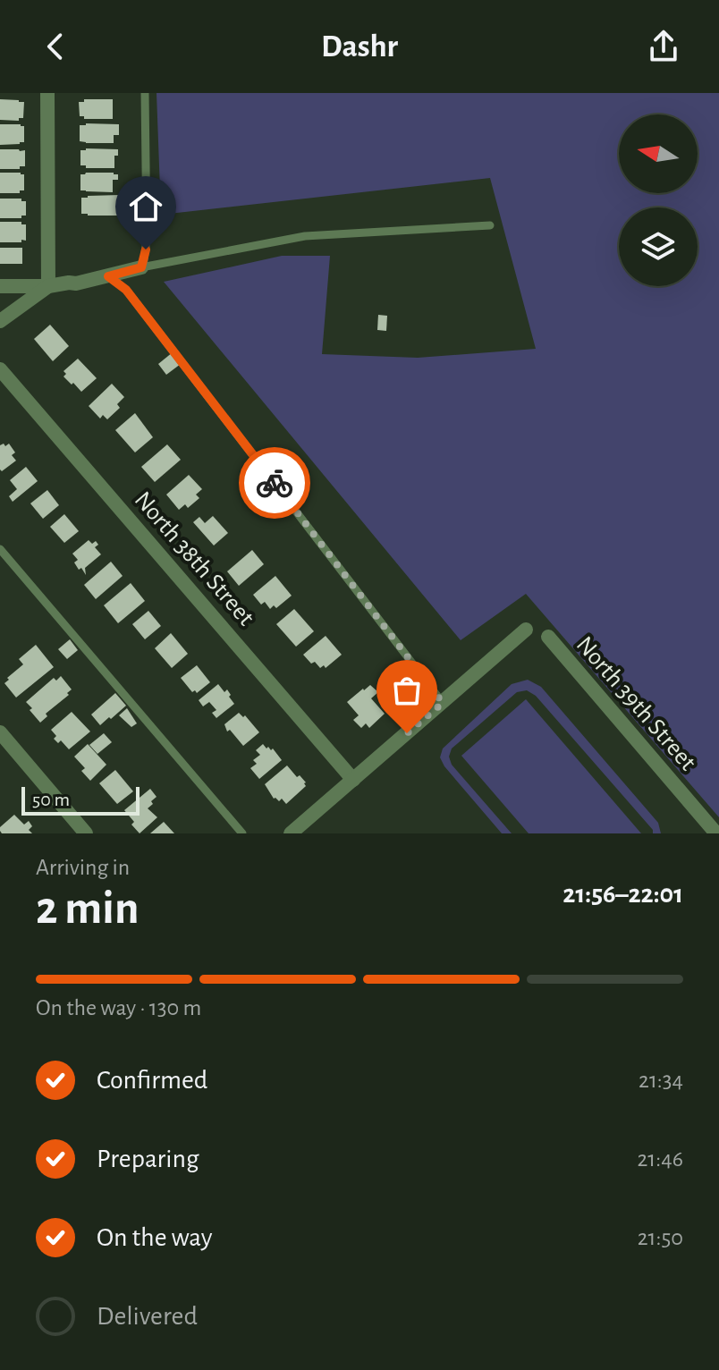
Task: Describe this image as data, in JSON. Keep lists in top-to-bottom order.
{
  "streets": {
    "street": ["North 38th Street", "North 39th Street"]
  },
  "scale_bar": "50 m",
  "north": "left",
  "page": {
    "header": "Dashr",
    "scale": "50 m",
    "heading": ["2 min", "Arriving in", "21:56–22:01"],
    "bar": "On the way · 130 m",
    "list": [
      ["Confirmed", "21:34"],
      ["Preparing", "21:46"],
      ["On the way", "21:50"],
      "Delivered"
    ]
  }
}
